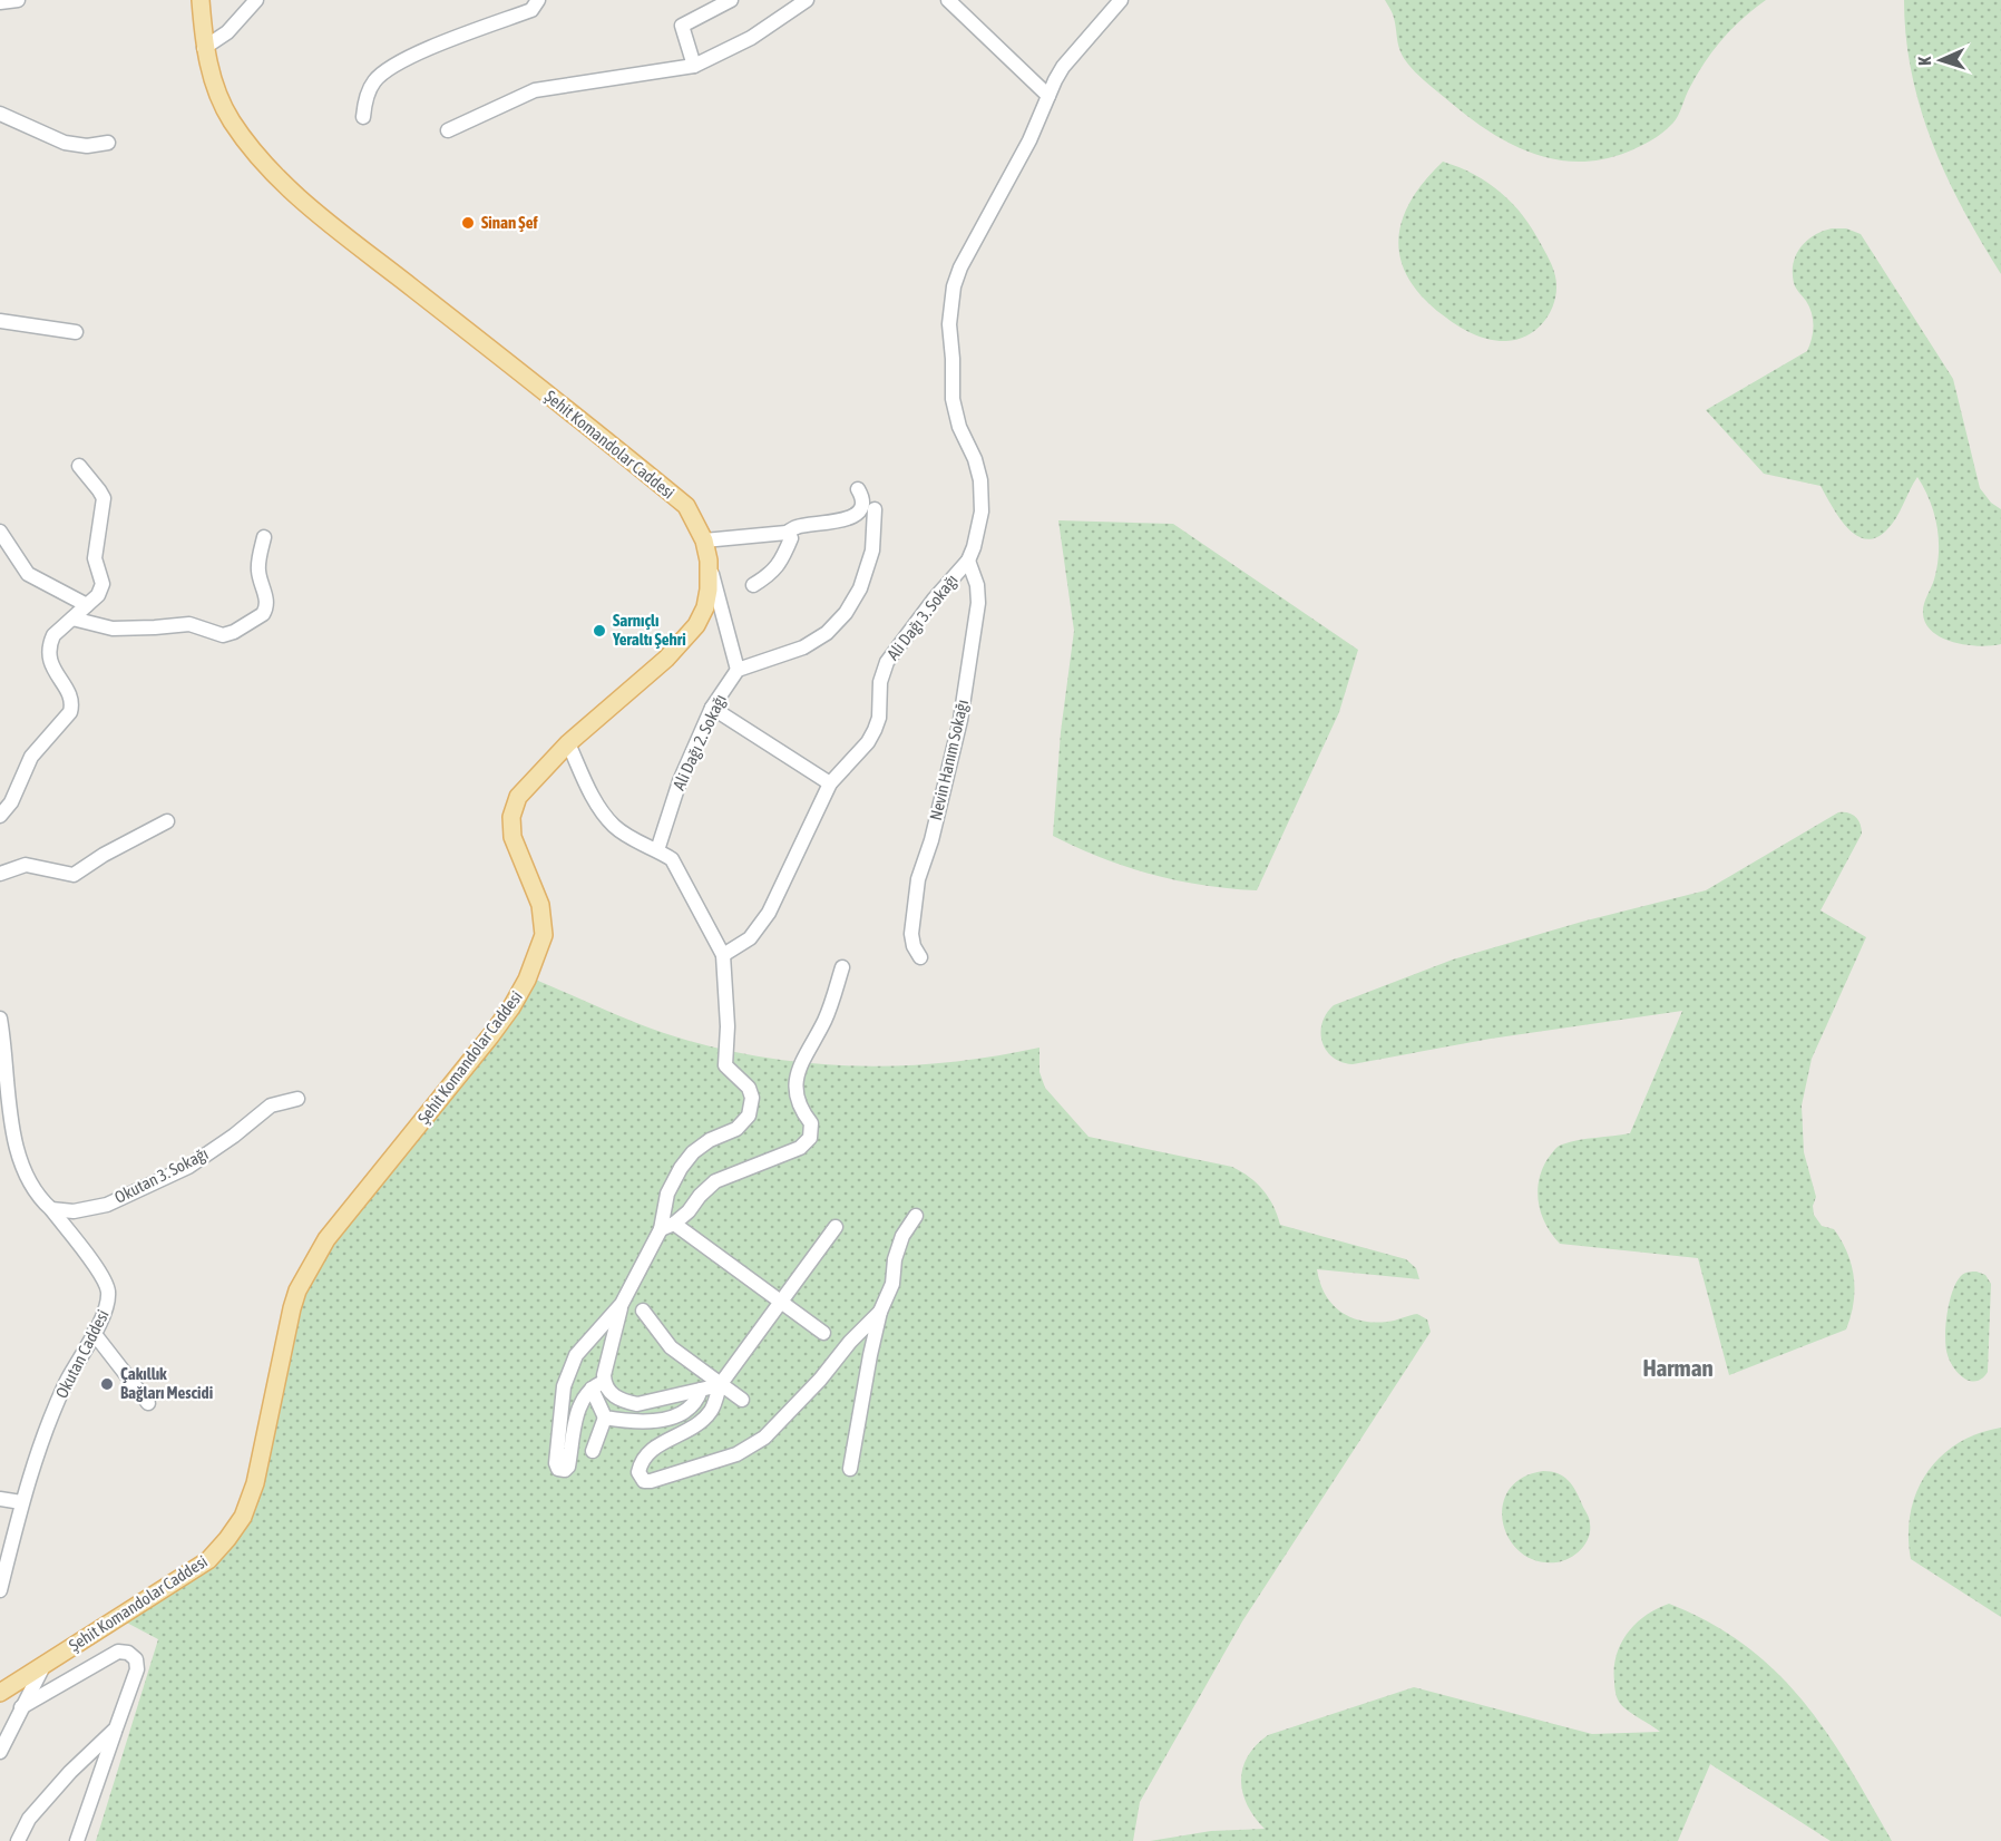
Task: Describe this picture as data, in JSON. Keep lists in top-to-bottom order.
{
  "streets": {
    "main road": ["Şehit Komandolar Caddesi"],
    "street": [
      "Ali Dağı 3. Sokağı",
      "Ali Dağı 2. Sokağı",
      "Nevin Hanım Sokağı",
      "Okutan 3. Sokağı",
      "Okutan Caddesi"
    ]
  },
  "crossings": [
    ["Ali Dağı 3. Sokağı", "Nevin Hanım Sokağı"],
    ["Okutan 3. Sokağı", "Okutan Caddesi"]
  ],
  "districts": ["Harman"],
  "places": ["Sinan Şef", "Sarnıçlı Yeraltı Şehri", "Çakıllık Bağları Mescidi"],
  "north": "left"
}
